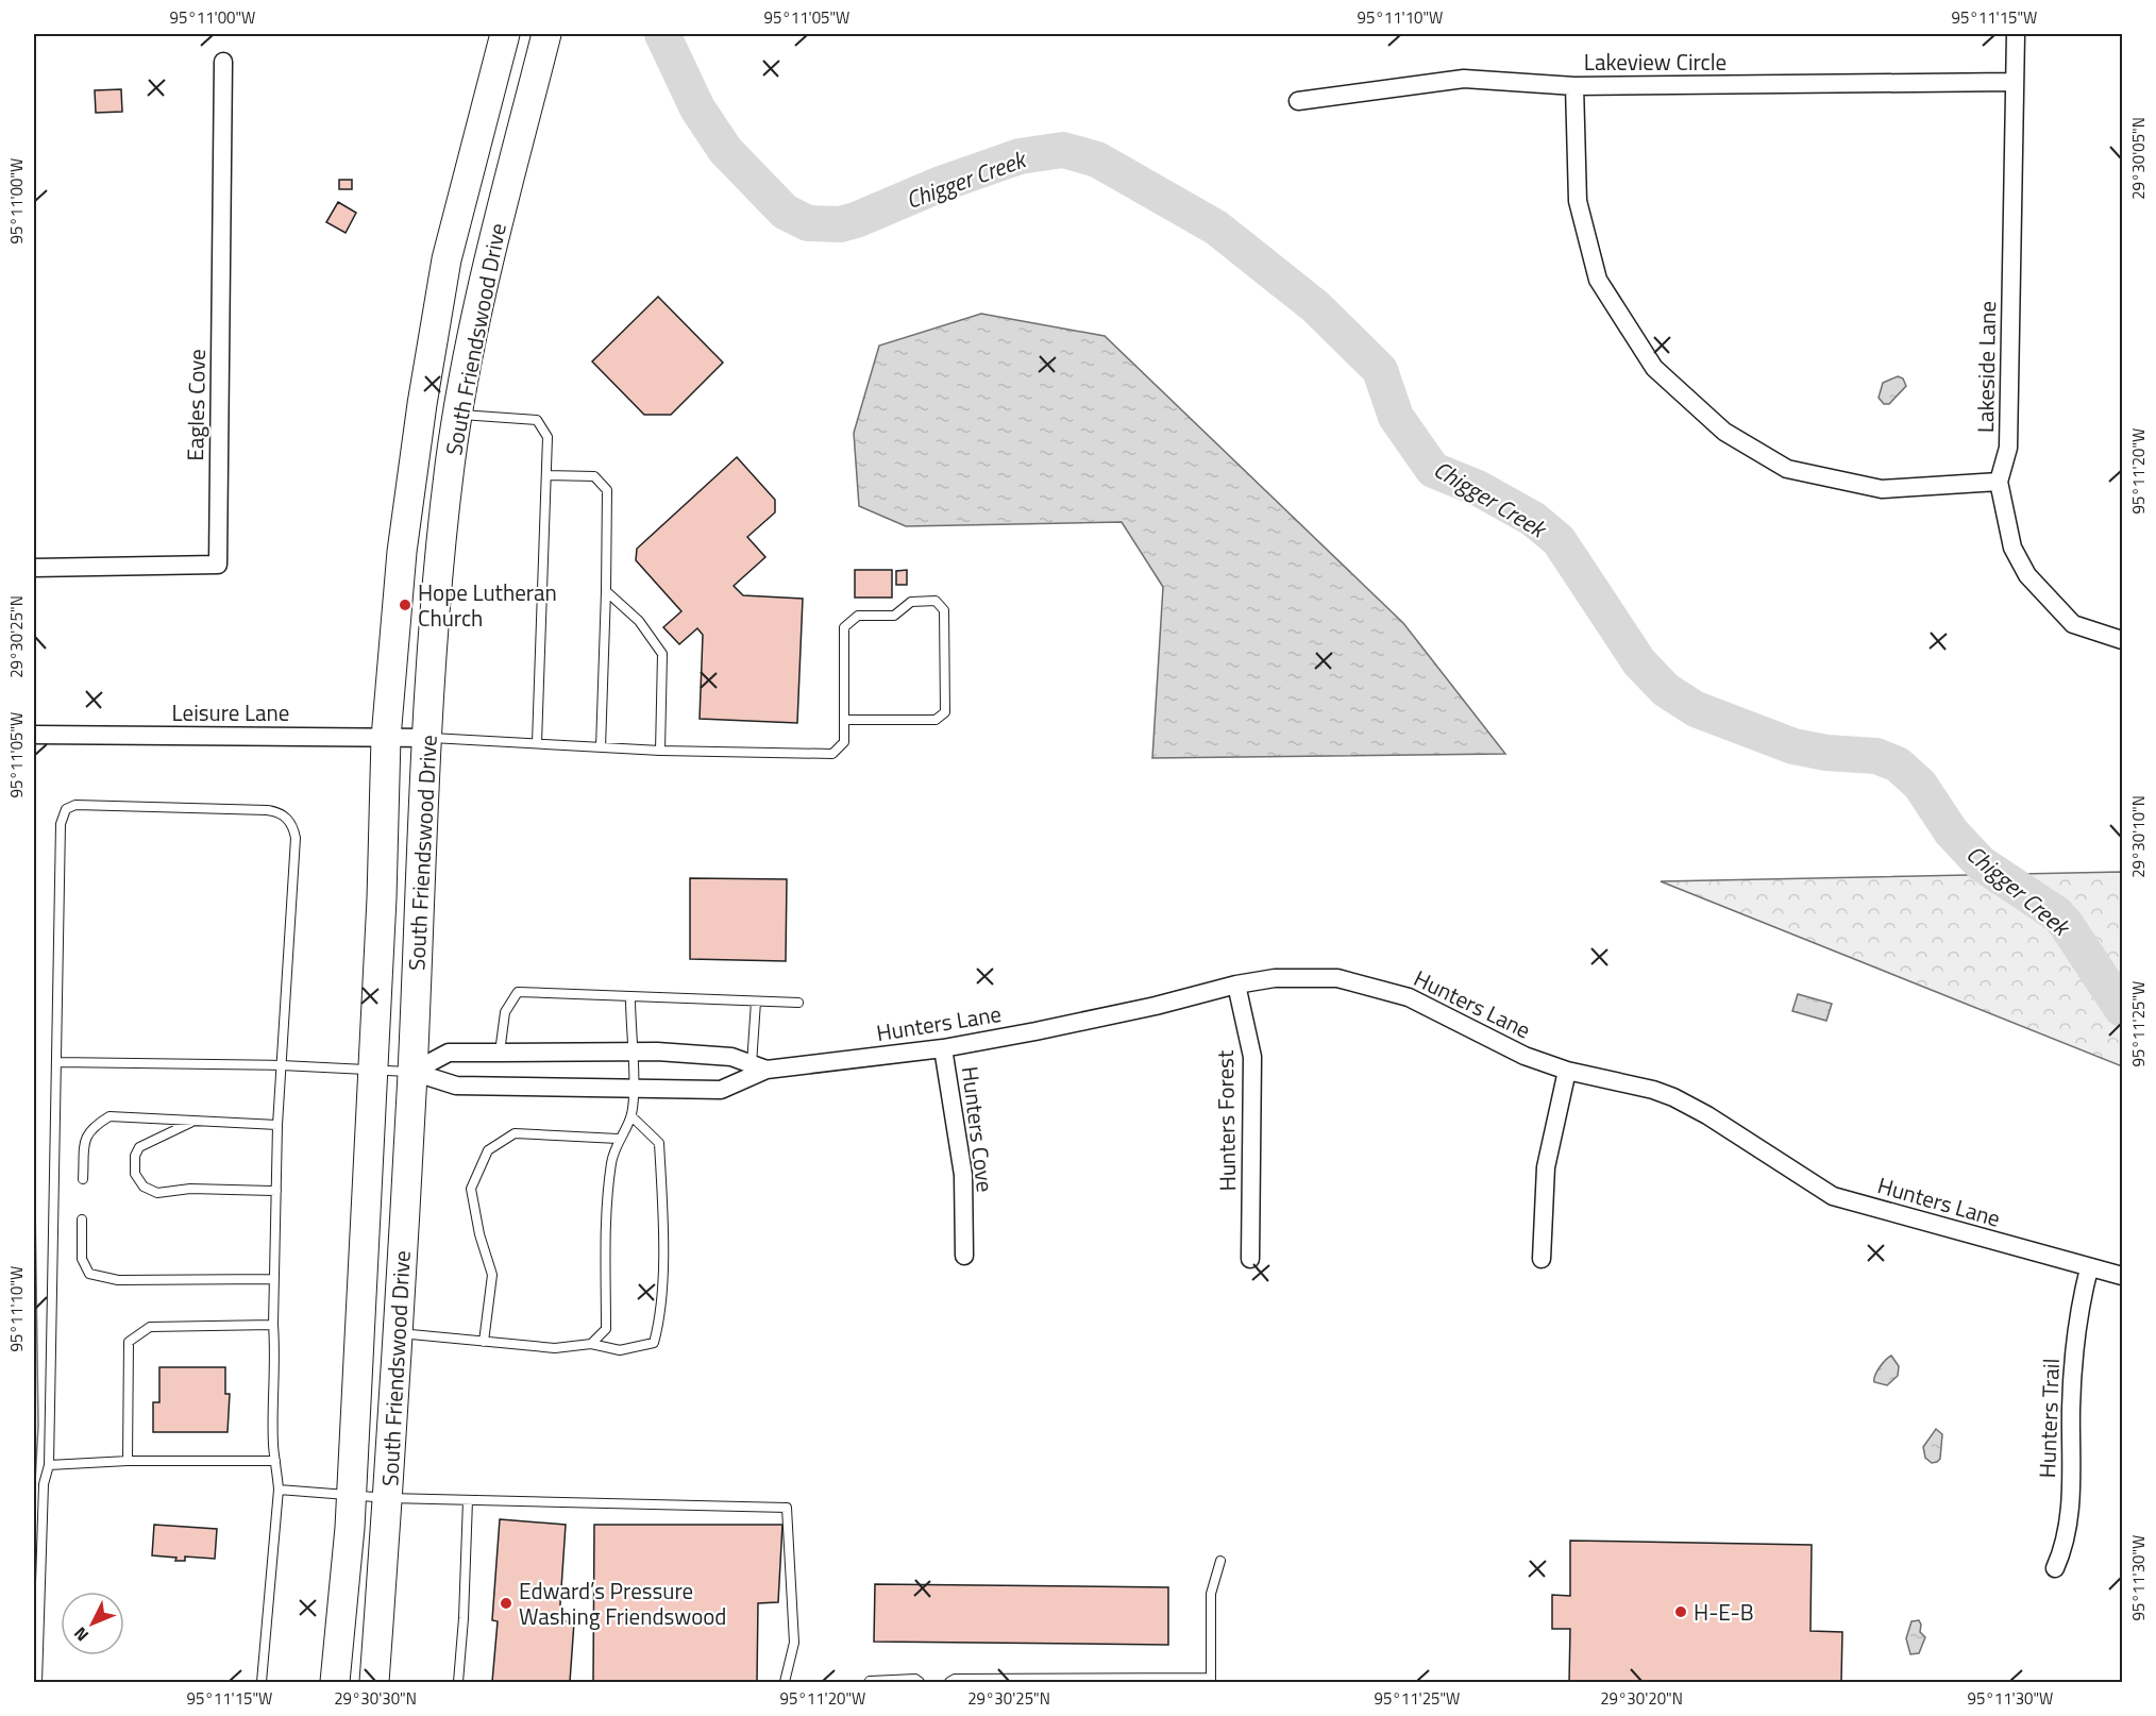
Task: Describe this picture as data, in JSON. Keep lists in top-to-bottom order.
{
  "streets": {
    "main road": ["South Friendswood Drive"],
    "street": [
      "Lakeview Circle",
      "Lakeside Lane",
      "Eagles Cove",
      "Leisure Lane",
      "Hunters Lane",
      "Hunters Forest",
      "Hunters Cove",
      "Hunters Trail"
    ]
  },
  "crossings": [
    ["Lakeview Circle", "Lakeside Lane"],
    ["South Friendswood Drive", "Leisure Lane"],
    ["South Friendswood Drive", "Hunters Lane"],
    ["Hunters Lane", "Hunters Forest"],
    ["Hunters Lane", "Hunters Cove"],
    ["Hunters Lane", "Hunters Trail"]
  ],
  "water": ["Chigger Creek"],
  "places": ["Hope Lutheran Church", "Edward’s Pressure Washing Friendswood", "H-E-B"],
  "north": "bottom left",
  "coordinates": [
    "95°11'00\"W",
    "95°11'05\"W",
    "95°11'10\"W",
    "95°11'15\"W",
    "29°30'05\"N",
    "95°11'20\"W",
    "29°30'25\"N",
    "29°30'10\"N",
    "95°11'25\"W",
    "95°11'30\"W",
    "29°30'30\"N",
    "29°30'20\"N"
  ]
}
